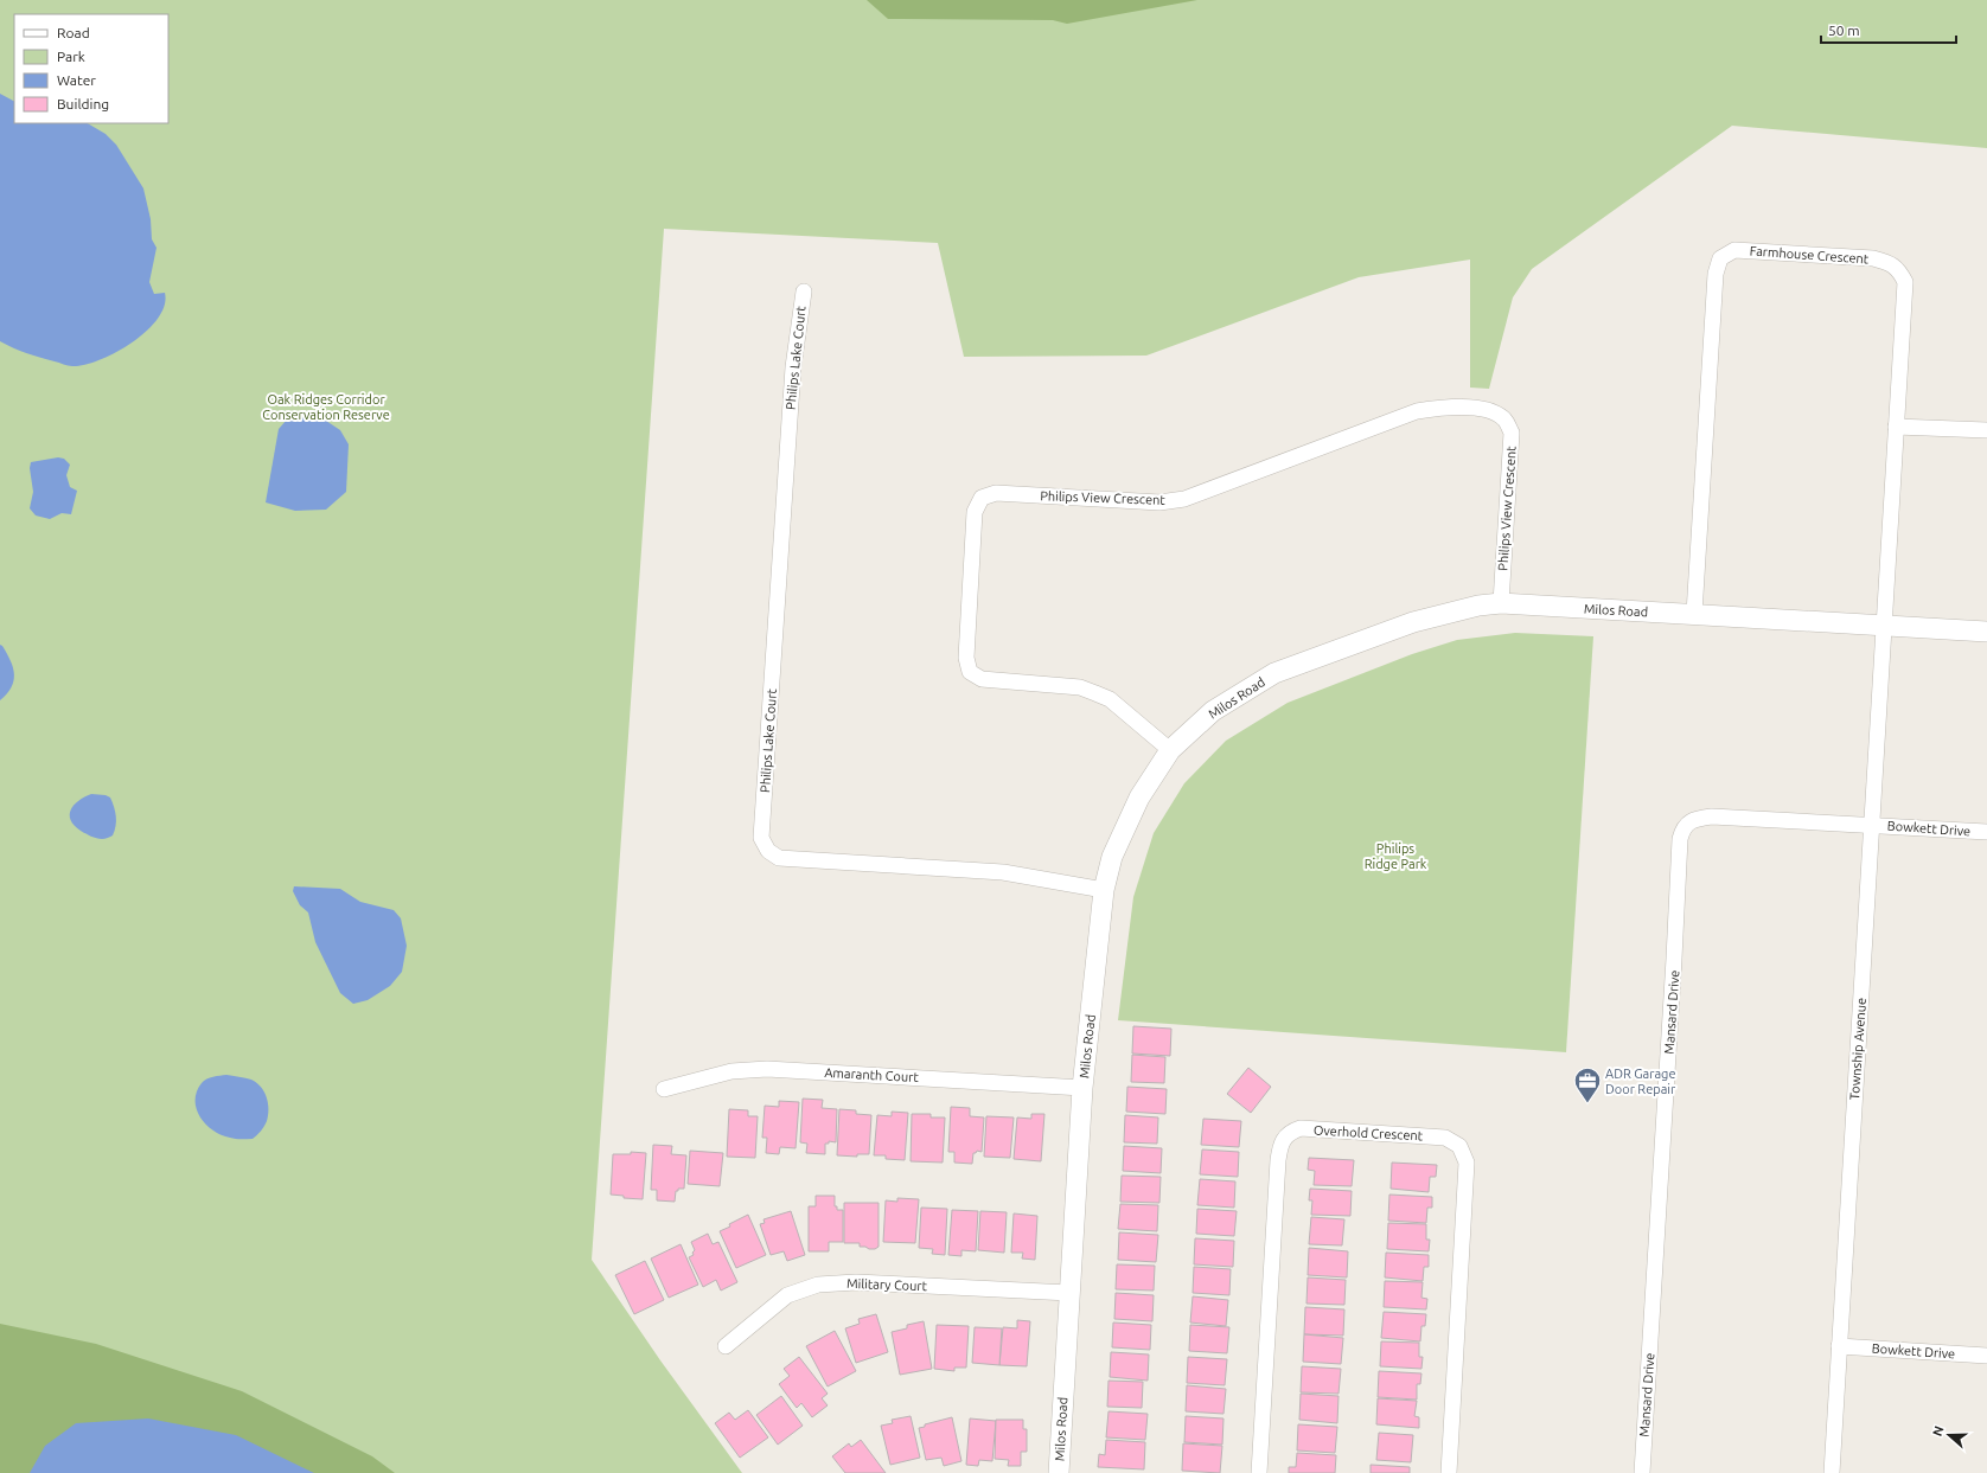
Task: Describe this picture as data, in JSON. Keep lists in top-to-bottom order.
{
  "streets": {
    "street": [
      "Farmhouse Crescent",
      "Philips Lake Court",
      "Philips View Crescent",
      "Milos Road",
      "Bowkett Drive",
      "Mansard Drive",
      "Township Avenue",
      "Amaranth Court",
      "Overhold Crescent",
      "Military Court"
    ]
  },
  "crossings": [
    ["Farmhouse Crescent", "Milos Road"],
    ["Farmhouse Crescent", "Township Avenue"],
    ["Philips Lake Court", "Milos Road"],
    ["Philips View Crescent", "Milos Road"],
    ["Milos Road", "Township Avenue"],
    ["Milos Road", "Amaranth Court"],
    ["Milos Road", "Military Court"],
    ["Bowkett Drive", "Mansard Drive"],
    ["Bowkett Drive", "Township Avenue"],
    ["Mansard Drive", "Township Avenue"]
  ],
  "parks": ["Oak Ridges Corridor Conservation Reserve", "Philips Ridge Park"],
  "places": {
    "office": ["ADR Garage Door Repair"]
  },
  "legend": [
    "Road",
    "Park",
    "Water",
    "Building"
  ],
  "scale_bar": "50 m",
  "north": "left"
}
